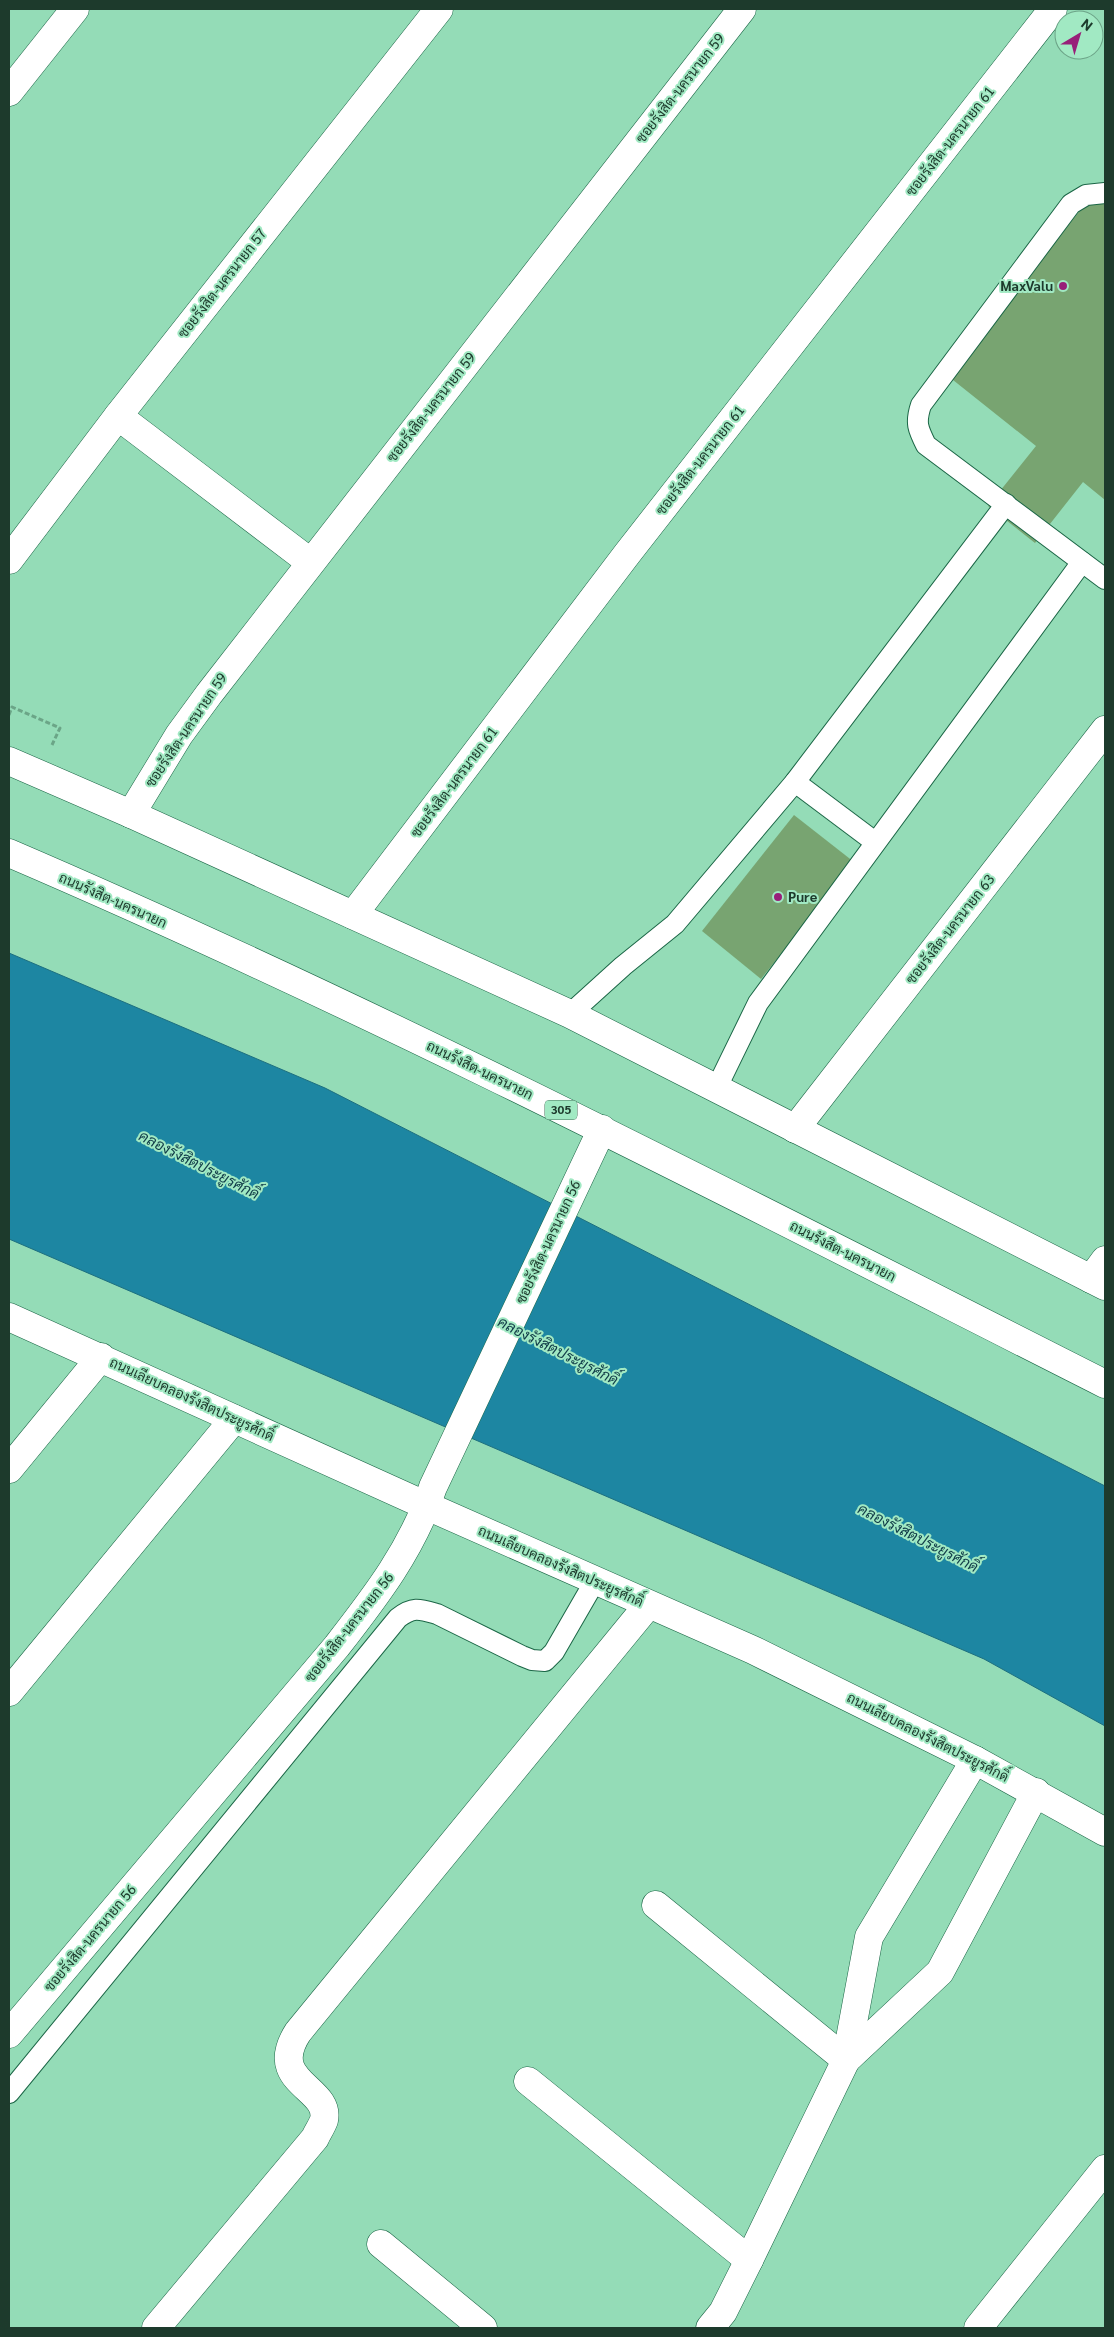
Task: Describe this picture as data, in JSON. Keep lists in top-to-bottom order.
{
  "streets": {
    "street": [
      "ซอยรังสิต-นครนายก 59",
      "ซอยรังสิต-นครนายก 61",
      "ซอยรังสิต-นครนายก 57",
      "ถนนรังสิต-นครนายก",
      "ซอยรังสิต-นครนายก 63",
      "305",
      "ซอยรังสิต-นครนายก 56",
      "ถนนเลียบคลองรังสิตประยูรศักดิ์"
    ]
  },
  "crossings": [
    ["ถนนรังสิต-นครนายก", "ซอยรังสิต-นครนายก 56"],
    ["ซอยรังสิต-นครนายก 56", "ถนนเลียบคลองรังสิตประยูรศักดิ์"]
  ],
  "water": ["คลองรังสิตประยูรศักดิ์"],
  "places": ["MaxValu", "Pure"],
  "north": "top right"
}
